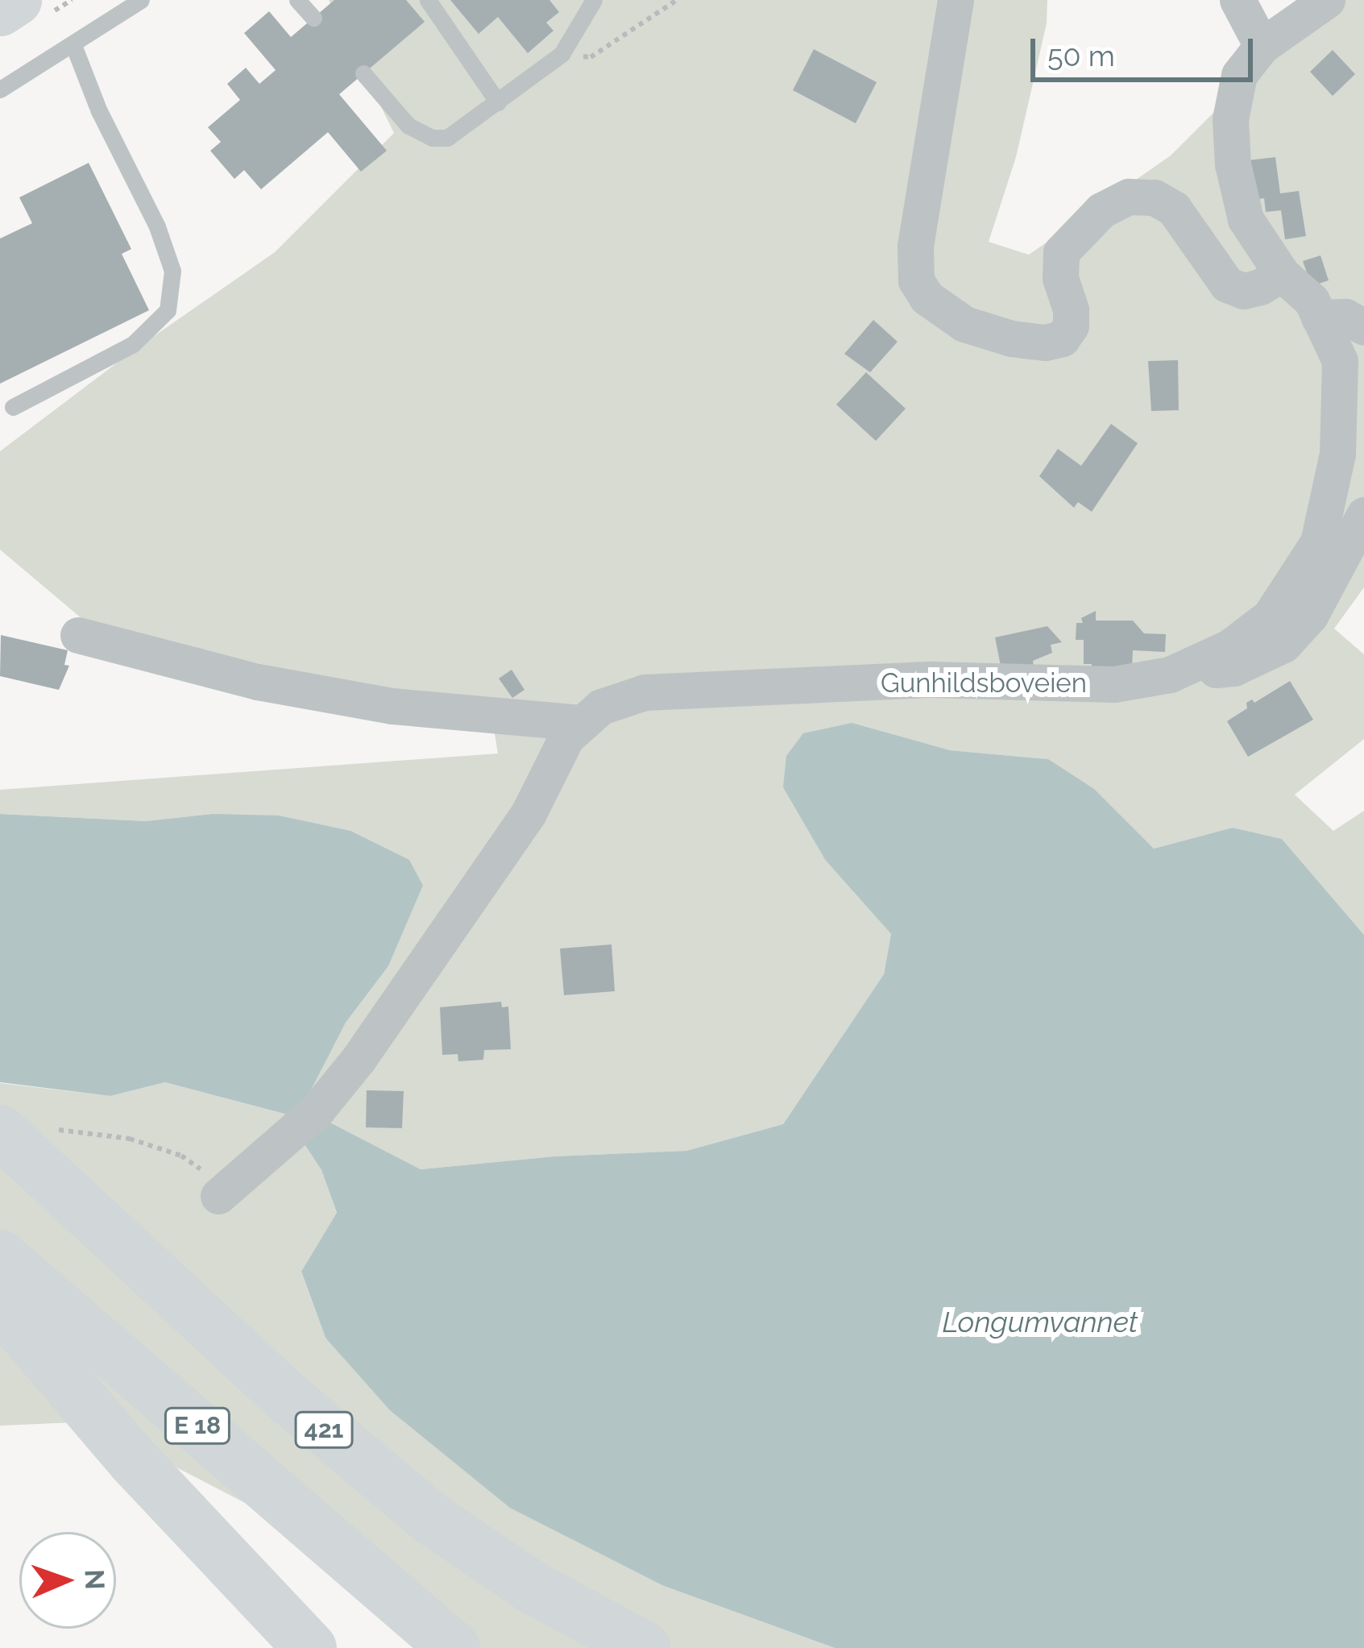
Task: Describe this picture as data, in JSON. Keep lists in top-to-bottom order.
{
  "streets": {
    "main road": ["E 18", "421"],
    "street": ["Gunhildsboveien"]
  },
  "water": ["Longumvannet"],
  "scale_bar": "50 m",
  "north": "right"
}
